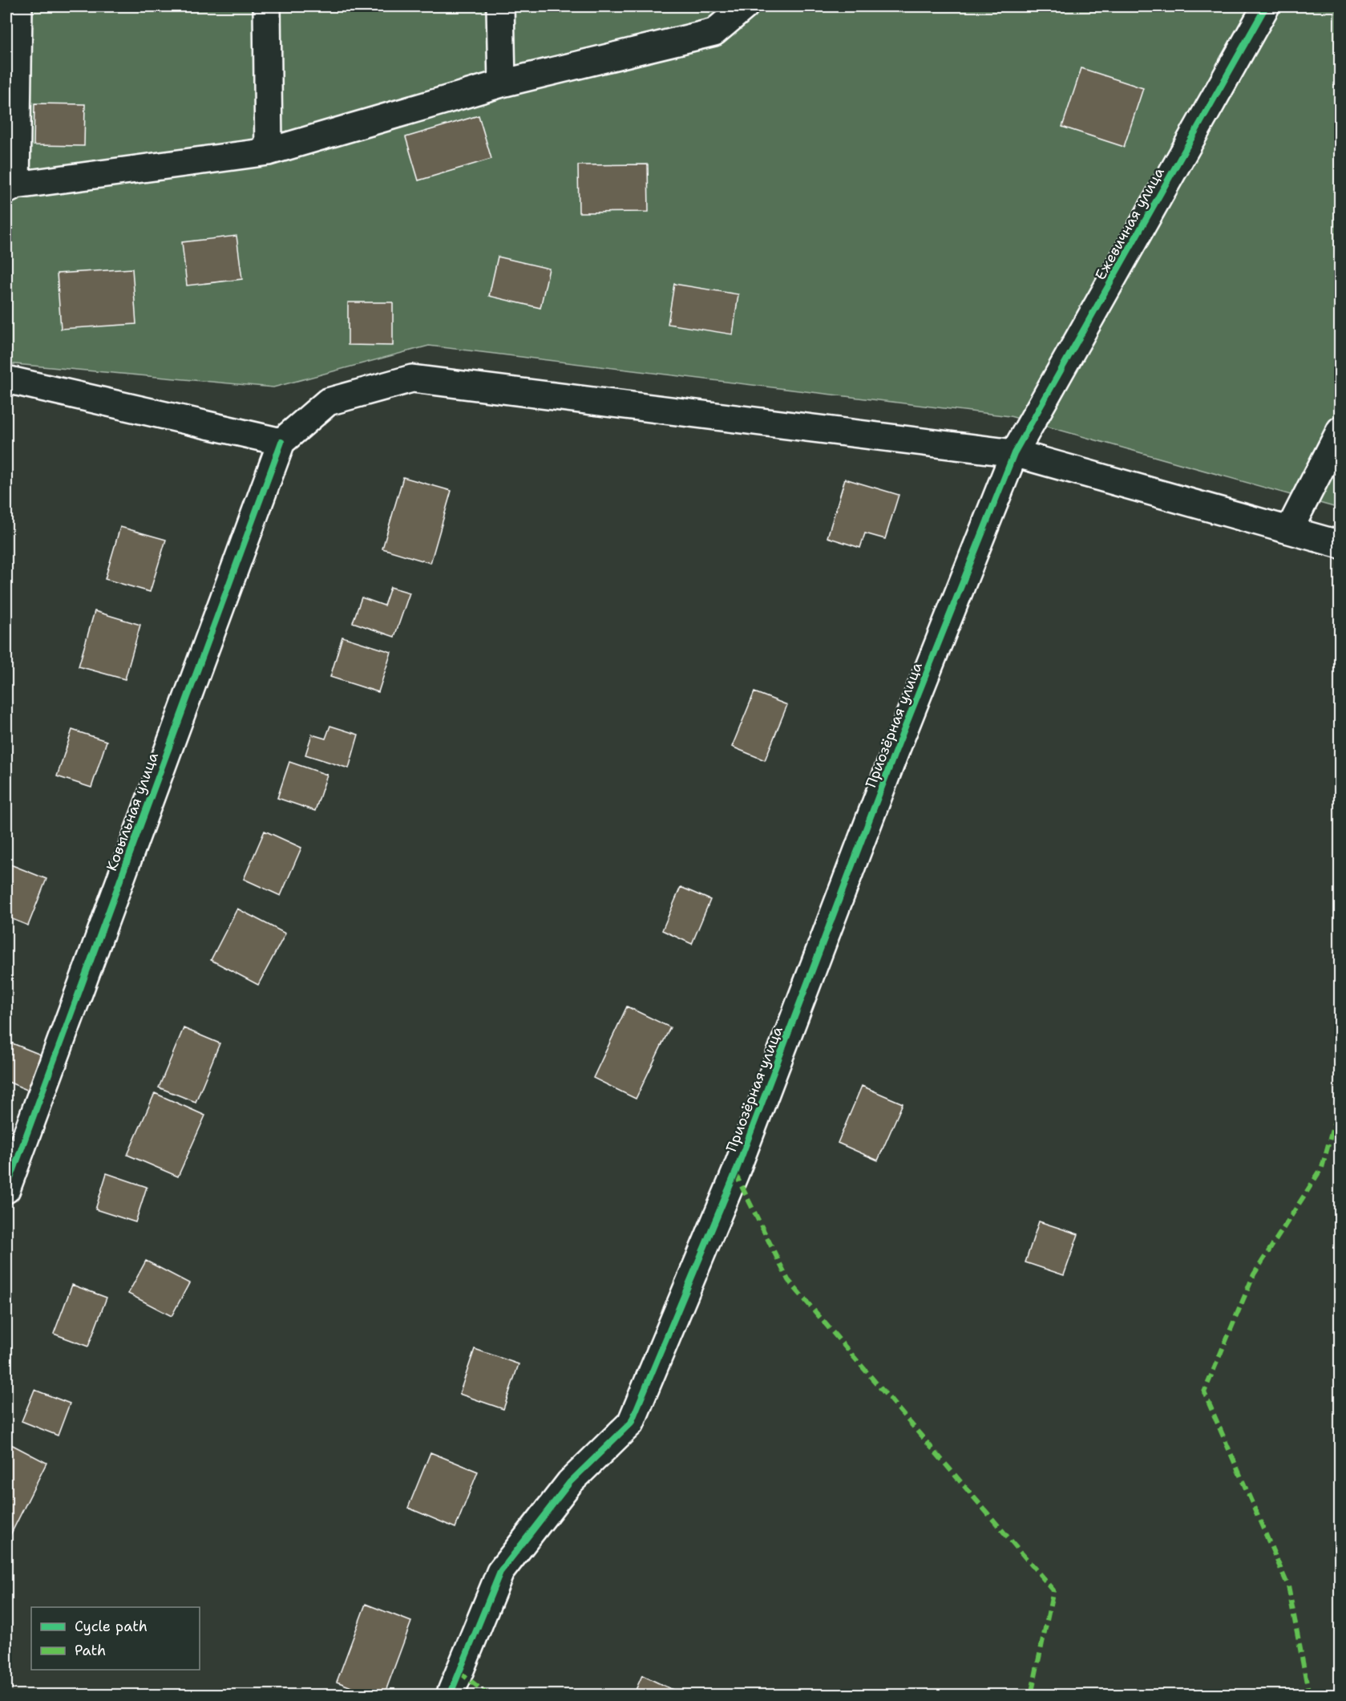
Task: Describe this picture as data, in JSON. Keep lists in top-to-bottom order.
{
  "streets": {
    "street": ["Ежевичная улица", "Приозёрная улица", "Ковыльная улица"]
  },
  "crossings": [
    ["Ежевичная улица", "Приозёрная улица"]
  ],
  "legend": ["Cycle path", "Path"]
}
